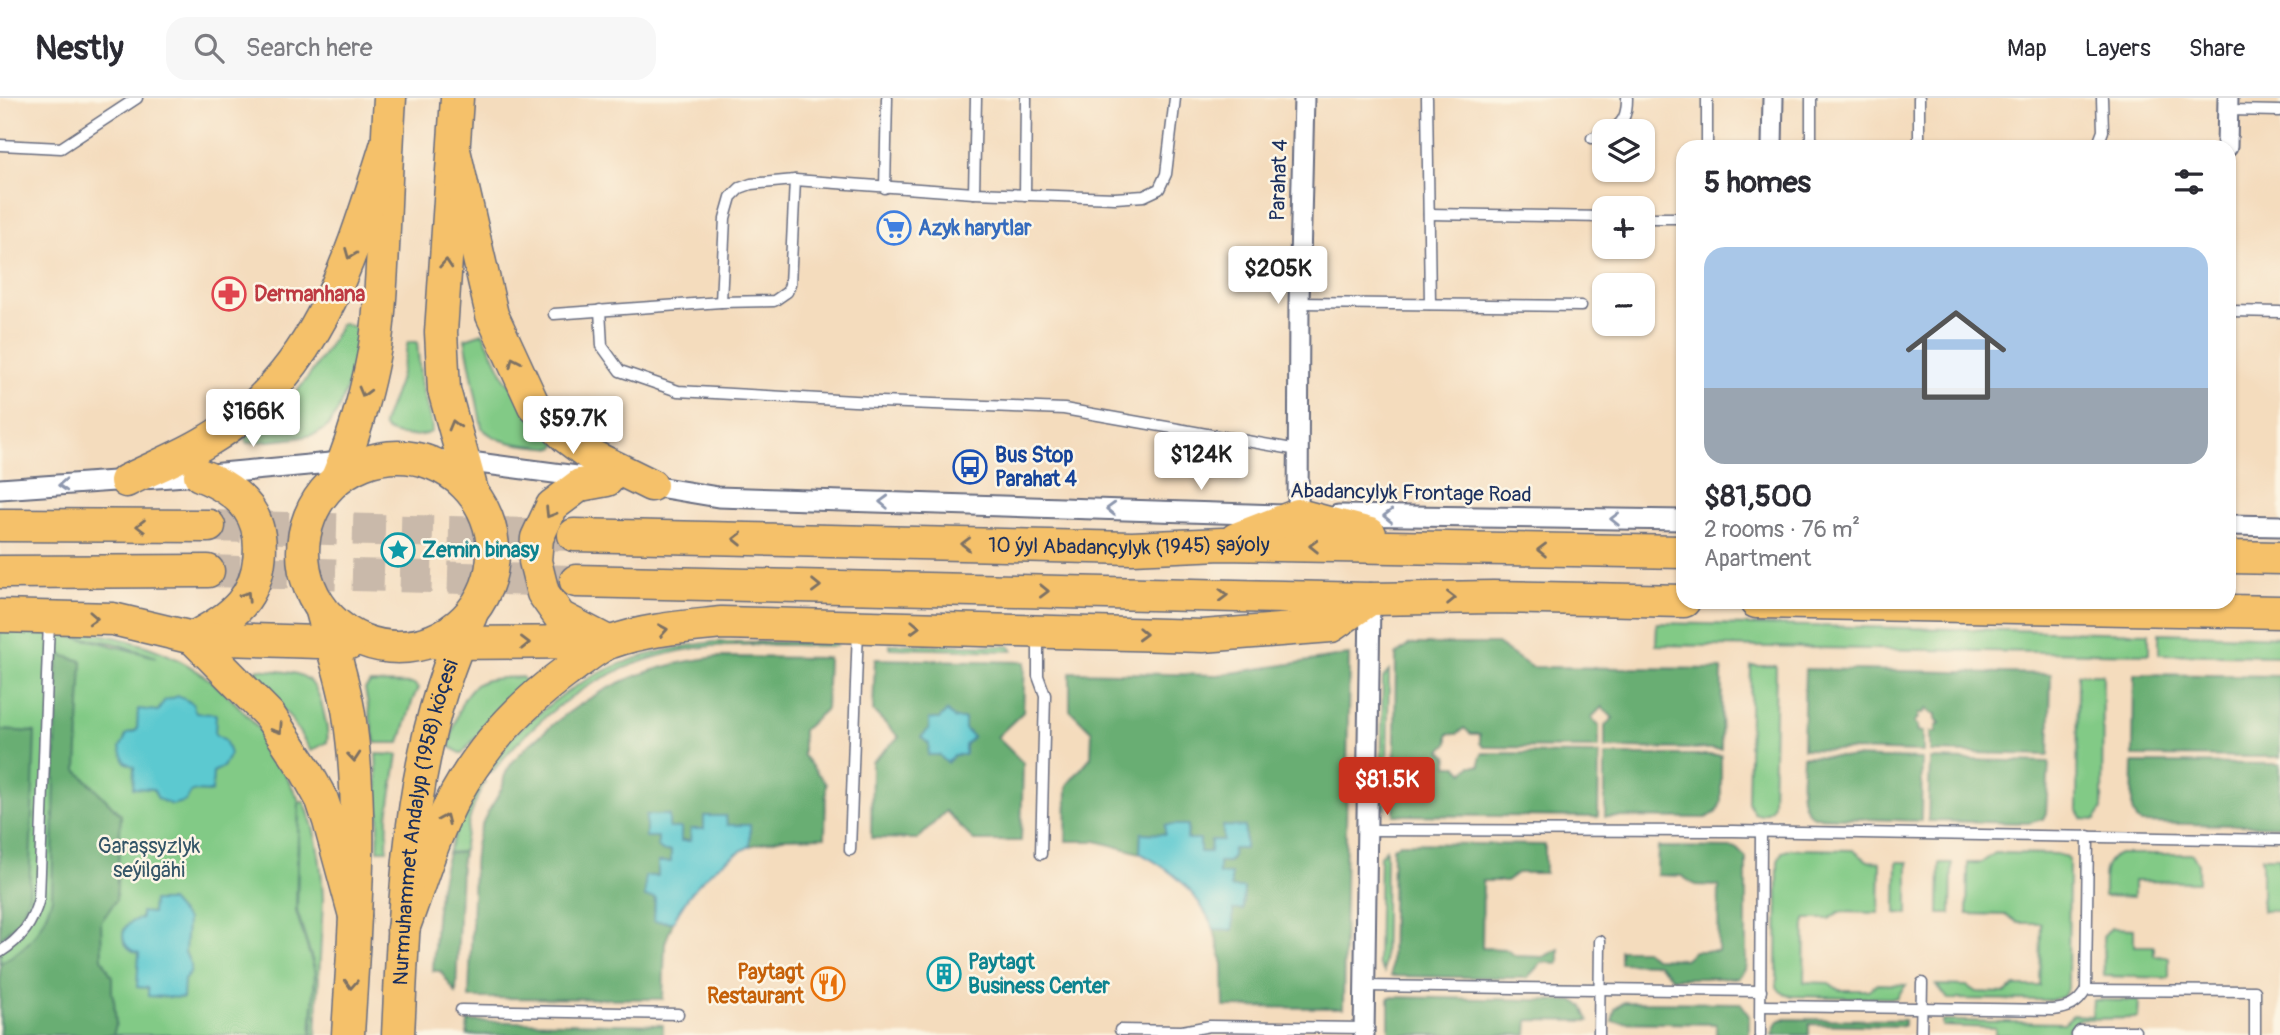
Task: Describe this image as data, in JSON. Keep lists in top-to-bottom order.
{
  "streets": {
    "main road": ["10 ýyl Abadançylyk (1945) şaýoly", "Nurmuhammet Andalyp (1958) köçesi"],
    "street": ["Parahat 4", "Abadancylyk Frontage Road"]
  },
  "crossings": [
    ["Parahat 4", "Abadancylyk Frontage Road"]
  ],
  "one_way": ["Abadancylyk Frontage Road"],
  "parks": ["Garaşsyzlyk seýilgähi"],
  "places": {
    "supermarket": ["Azyk harytlar"],
    "pharmacy": ["Dermanhana"],
    "bus stop": ["Bus Stop Parahat 4"],
    "place": ["Zemin binasy"],
    "building": ["Paytagt Business Center"],
    "restaurant": ["Paytagt Restaurant"]
  },
  "page": {
    "header": "Nestly",
    "search": "Search here",
    "nav": ["Map", "Layers", "Share"],
    "map_buttons": ["+", "−"],
    "heading": "5 homes",
    "list": [
      {
        "name": "$81,500",
        "note": "2 rooms · 76 m² · Apartment"
      }
    ],
    "price": [
      "$205K",
      "$166K",
      "$59.7K",
      "$124K",
      "$81.5K"
    ]
  }
}
